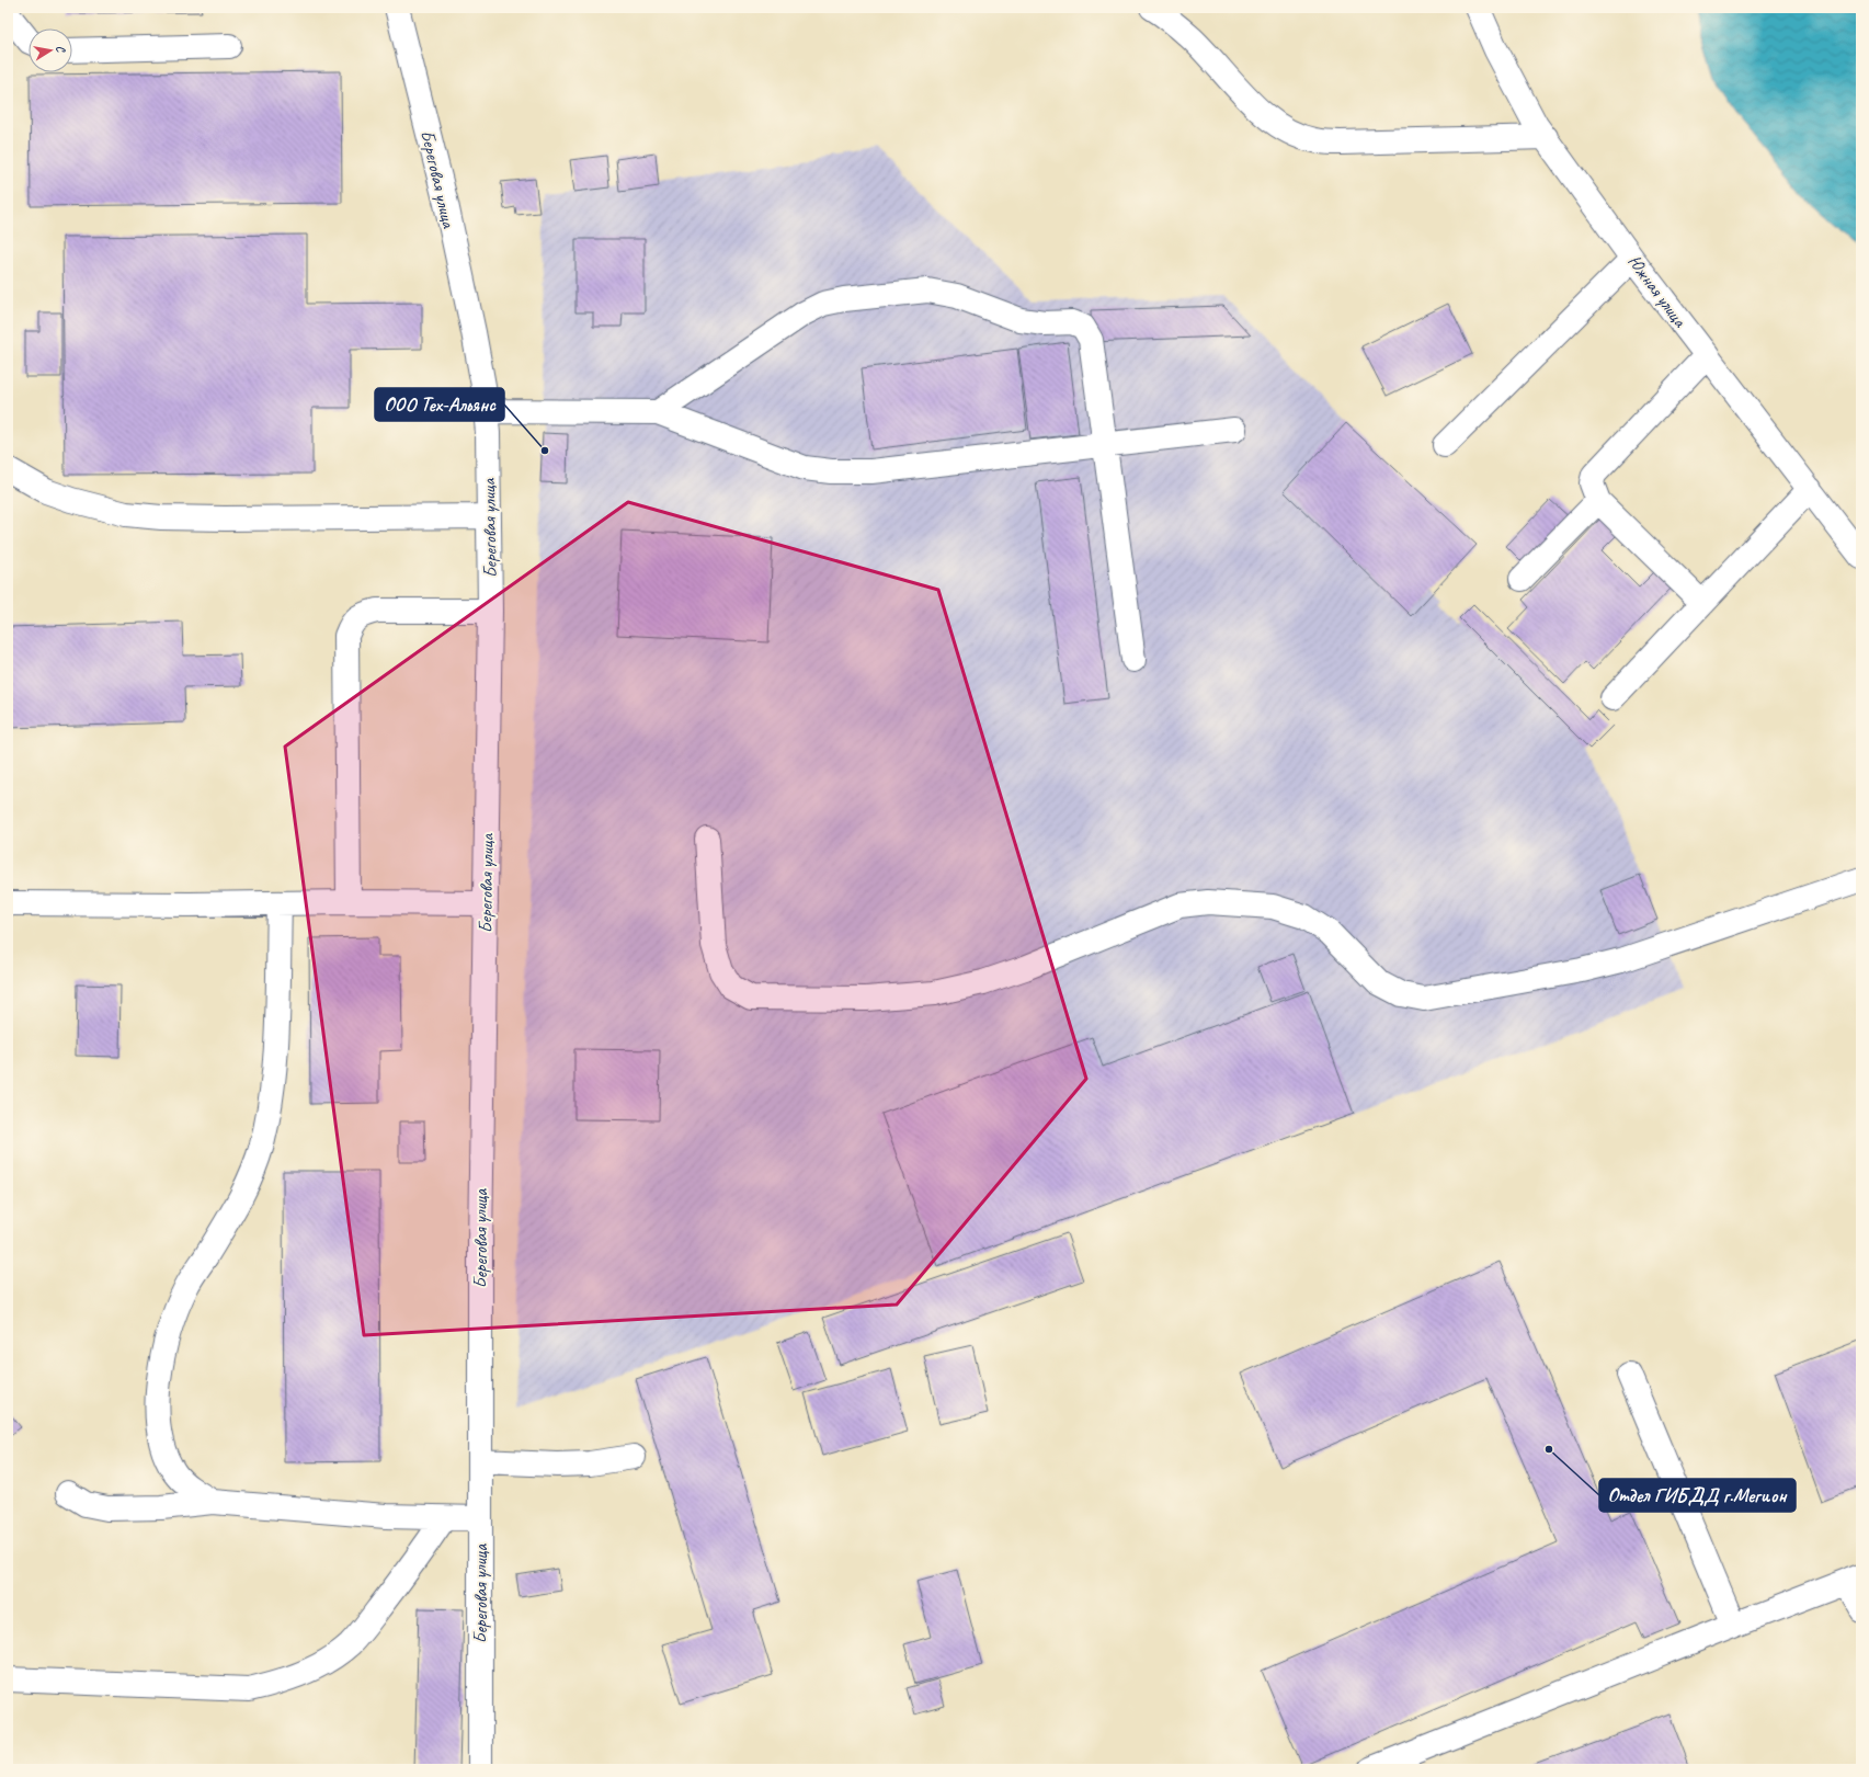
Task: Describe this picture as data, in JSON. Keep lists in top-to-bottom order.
{
  "streets": {
    "street": ["Береговая улица", "Южная улица"]
  },
  "places": ["ООО Тех-Альянс", "Отдел ГИБДД г.Мегион"],
  "north": "right"
}
